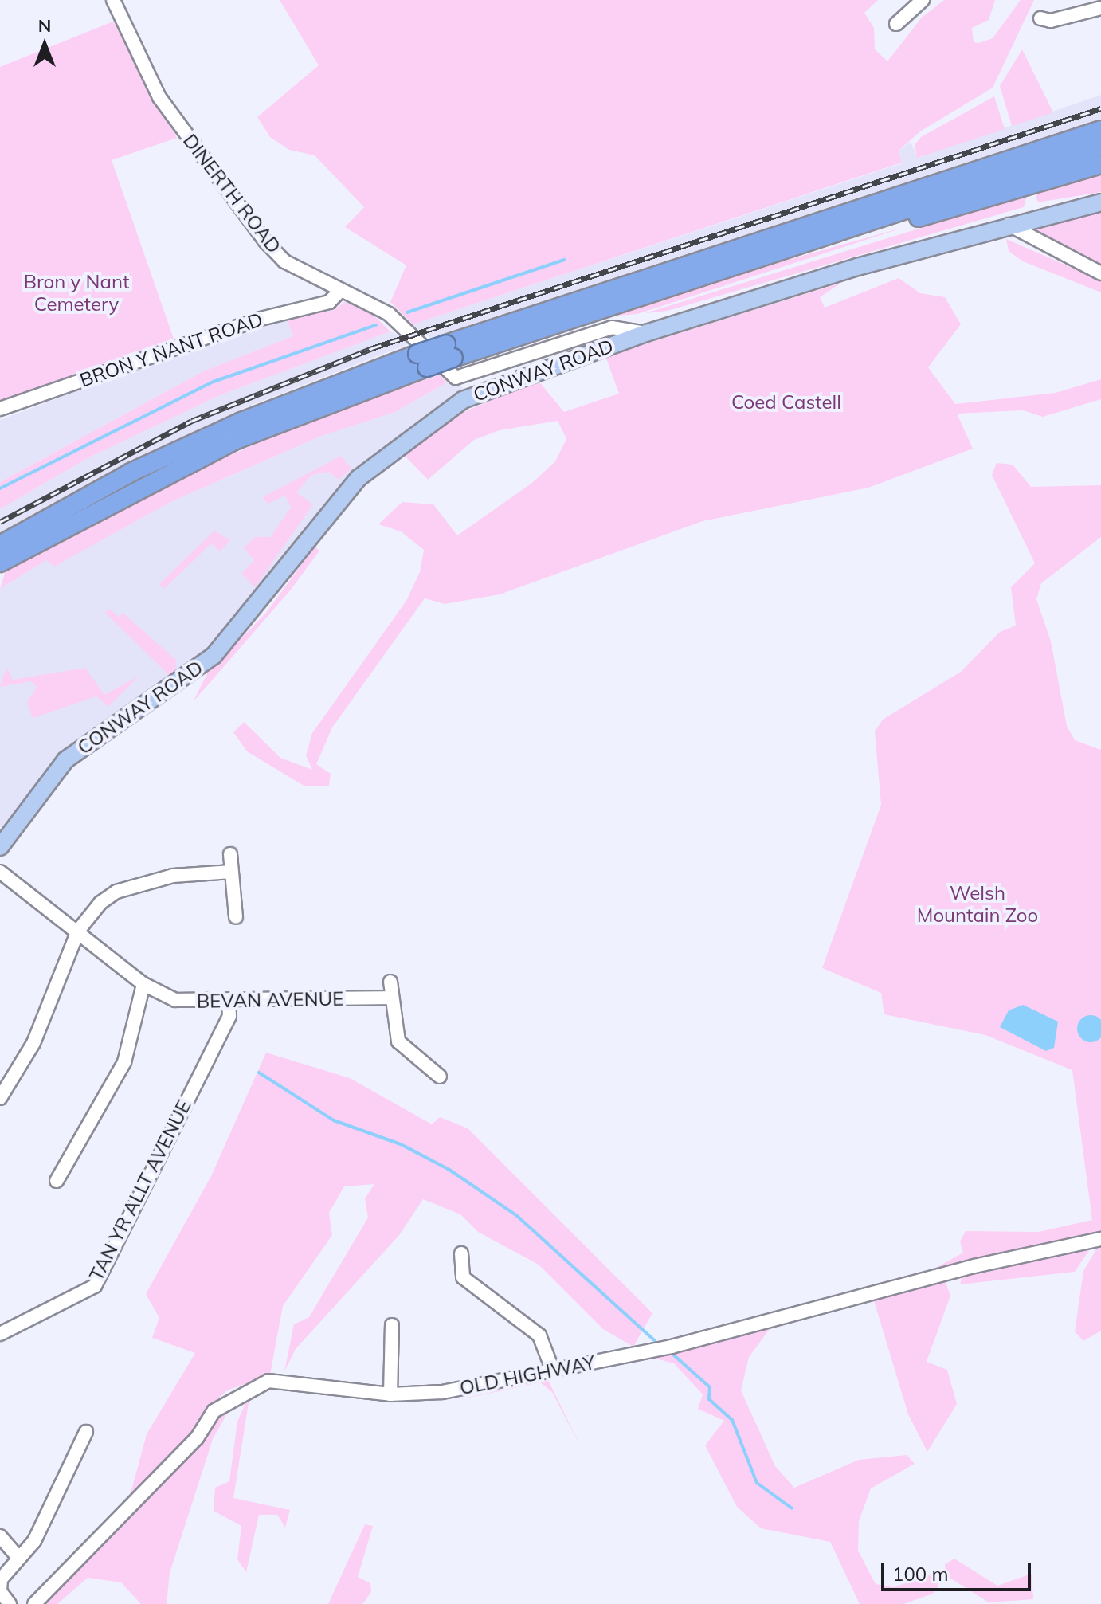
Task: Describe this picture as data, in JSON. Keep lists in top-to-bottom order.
{
  "streets": {
    "main road": ["CONWAY ROAD"],
    "street": [
      "DINERTH ROAD",
      "BRON Y NANT ROAD",
      "BEVAN AVENUE",
      "TAN YR ALLT AVENUE",
      "OLD HIGHWAY"
    ]
  },
  "crossings": [
    ["DINERTH ROAD", "BRON Y NANT ROAD"],
    ["DINERTH ROAD", "CONWAY ROAD"],
    ["BEVAN AVENUE", "TAN YR ALLT AVENUE"]
  ],
  "parks": ["Bron y Nant Cemetery", "Coed Castell", "Welsh Mountain Zoo"],
  "scale_bar": "100 m",
  "north": "top"
}
